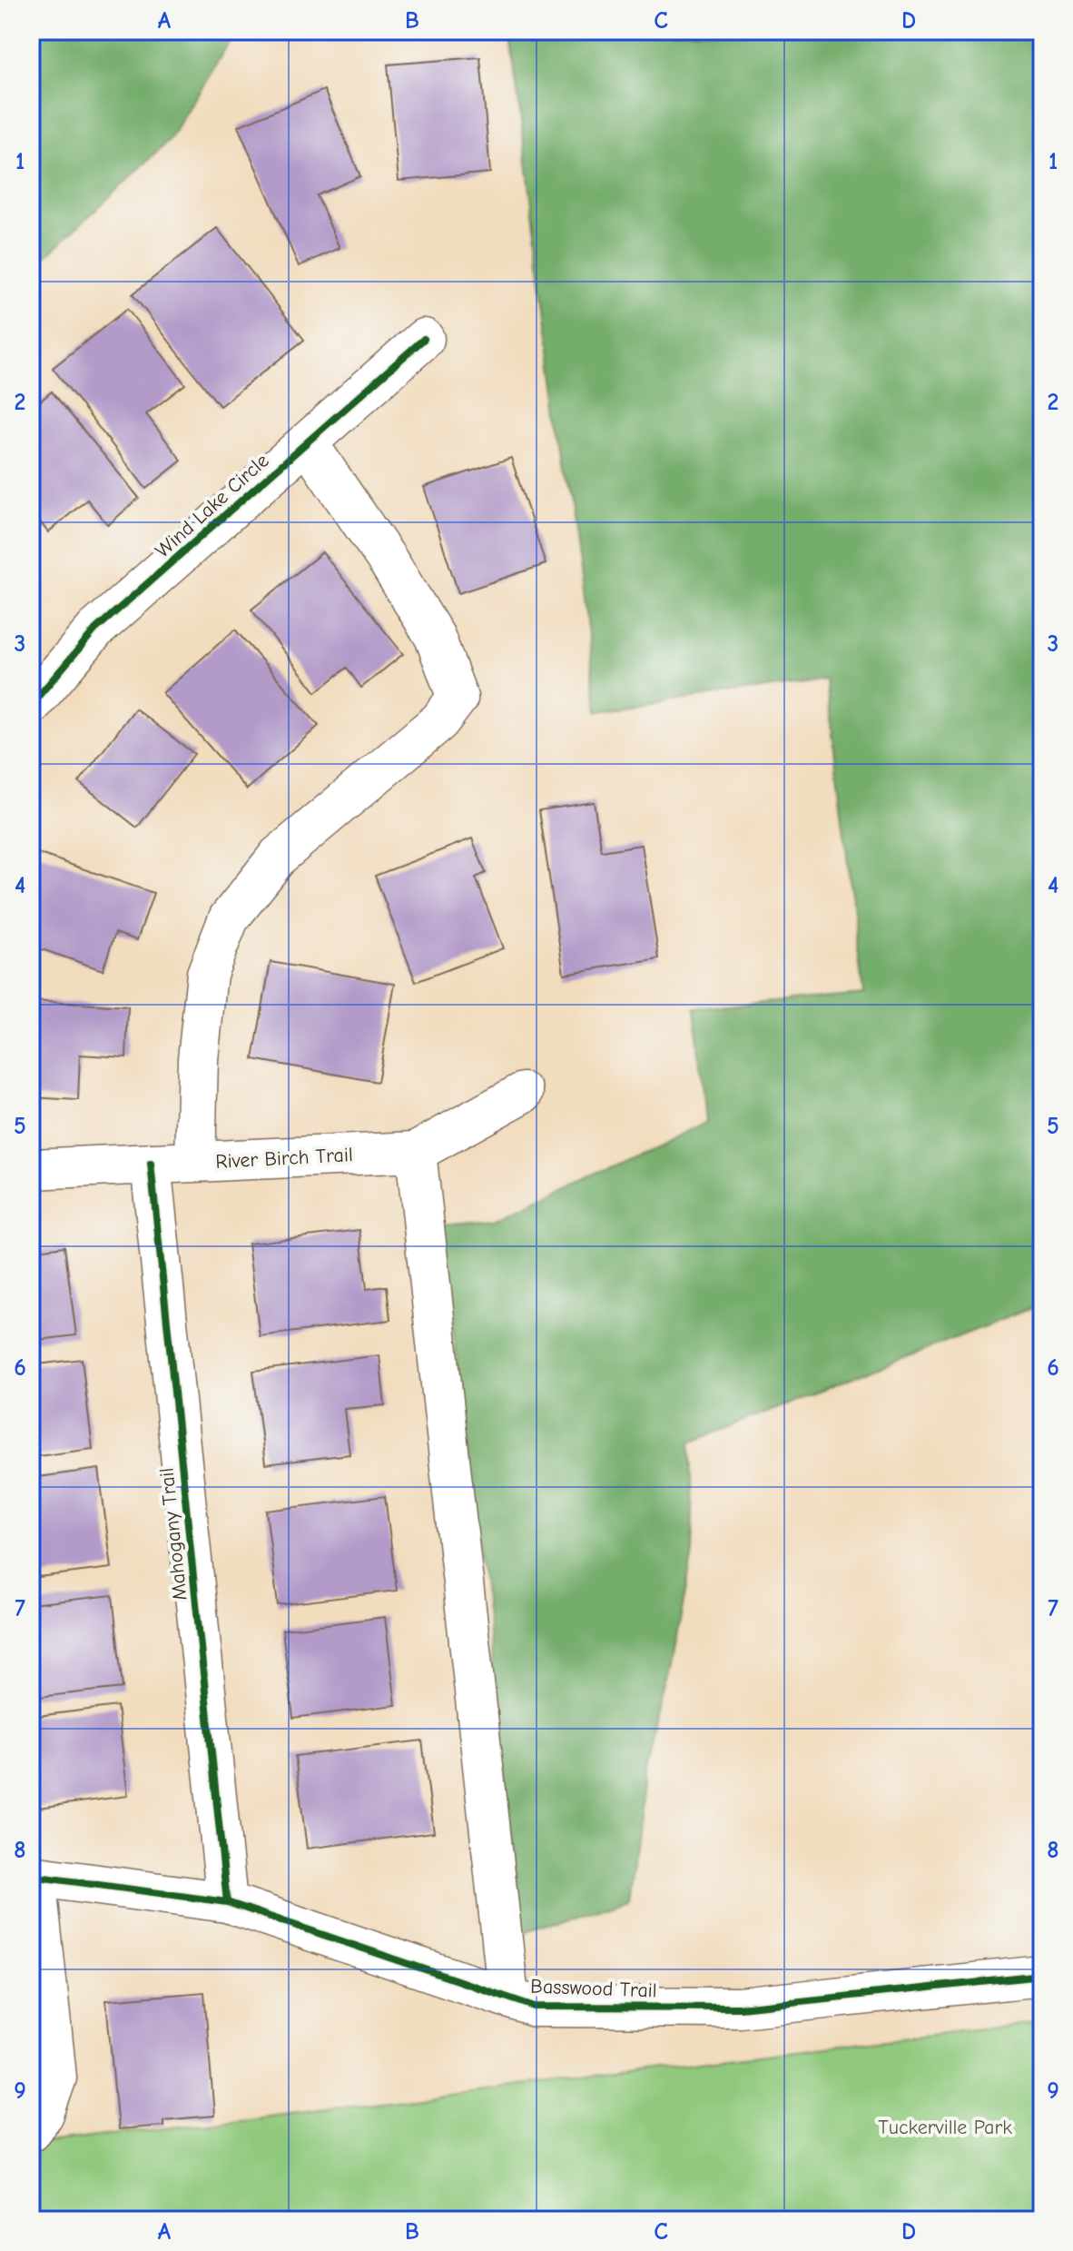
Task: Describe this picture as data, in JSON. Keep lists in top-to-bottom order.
{
  "streets": {
    "street": [
      "Wind Lake Circle",
      "River Birch Trail",
      "Mahogany Trail",
      "Basswood Trail"
    ]
  },
  "crossings": [
    ["River Birch Trail", "Mahogany Trail"],
    ["Mahogany Trail", "Basswood Trail"]
  ],
  "parks": ["Tuckerville Park"],
  "grid": {
    "columns": [
      "A",
      "B",
      "C",
      "D"
    ],
    "rows": [
      "1",
      "2",
      "3",
      "4",
      "5",
      "6",
      "7",
      "8",
      "9"
    ]
  }
}
